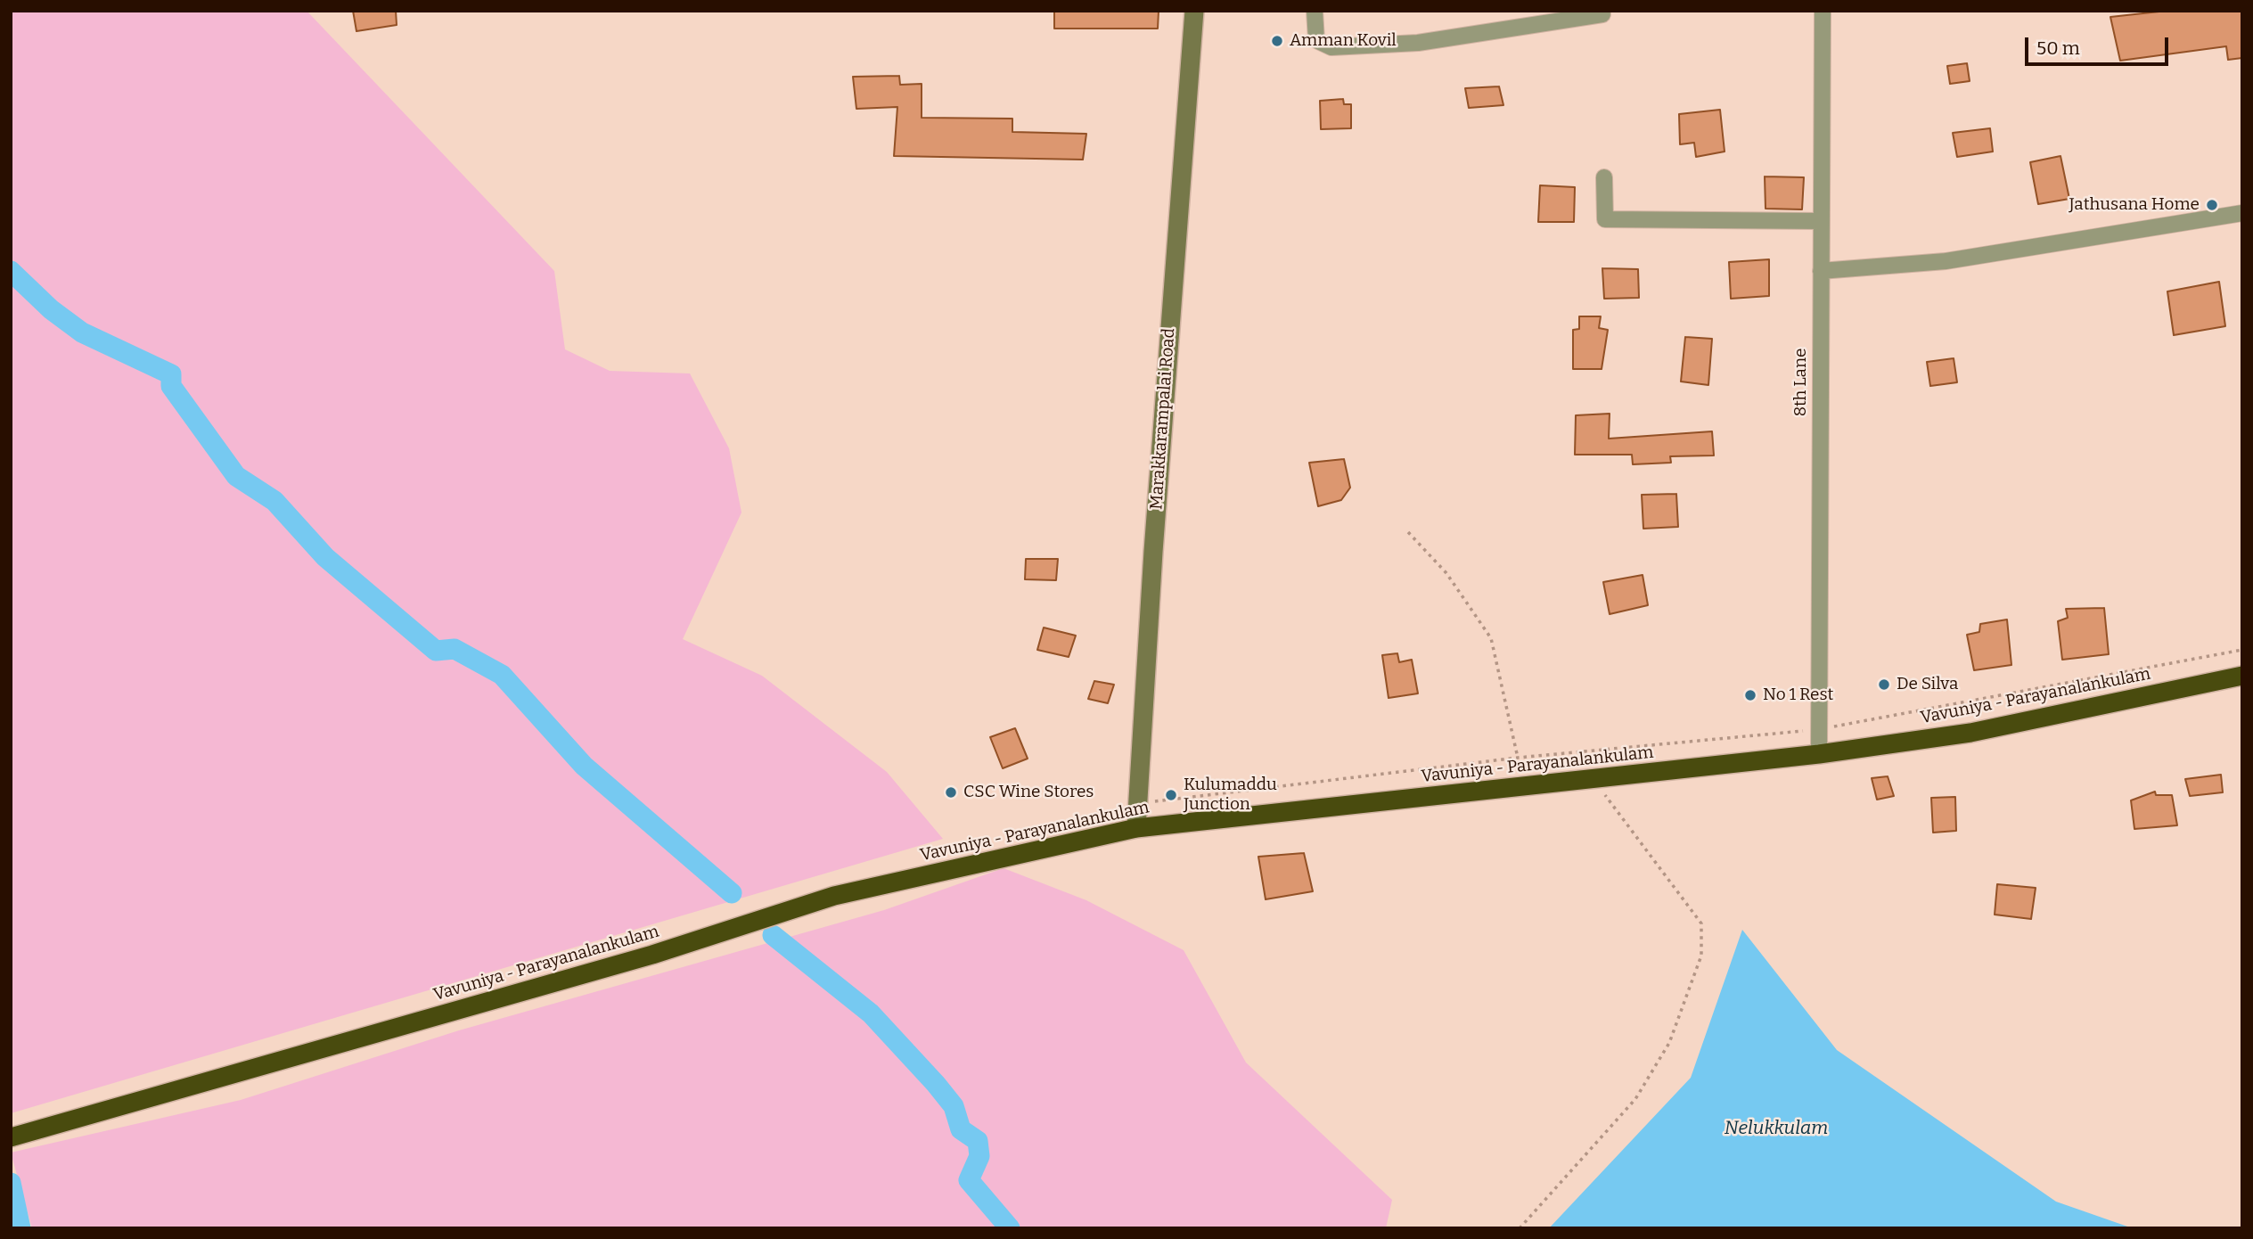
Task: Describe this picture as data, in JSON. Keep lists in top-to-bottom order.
{
  "streets": {
    "highway": ["Vavuniya - Parayanalankulam"],
    "street": ["8th Lane", "Marakkarampalai Road"]
  },
  "crossings": [
    ["8th Lane", "Vavuniya - Parayanalankulam"],
    ["Marakkarampalai Road", "Vavuniya - Parayanalankulam"]
  ],
  "water": ["Nelukkulam"],
  "places": [
    "Amman Kovil",
    "Jathusana Home",
    "De Silva",
    "No 1 Rest",
    "CSC Wine Stores",
    "Kulumaddu Junction"
  ],
  "scale_bar": "50 m"
}
